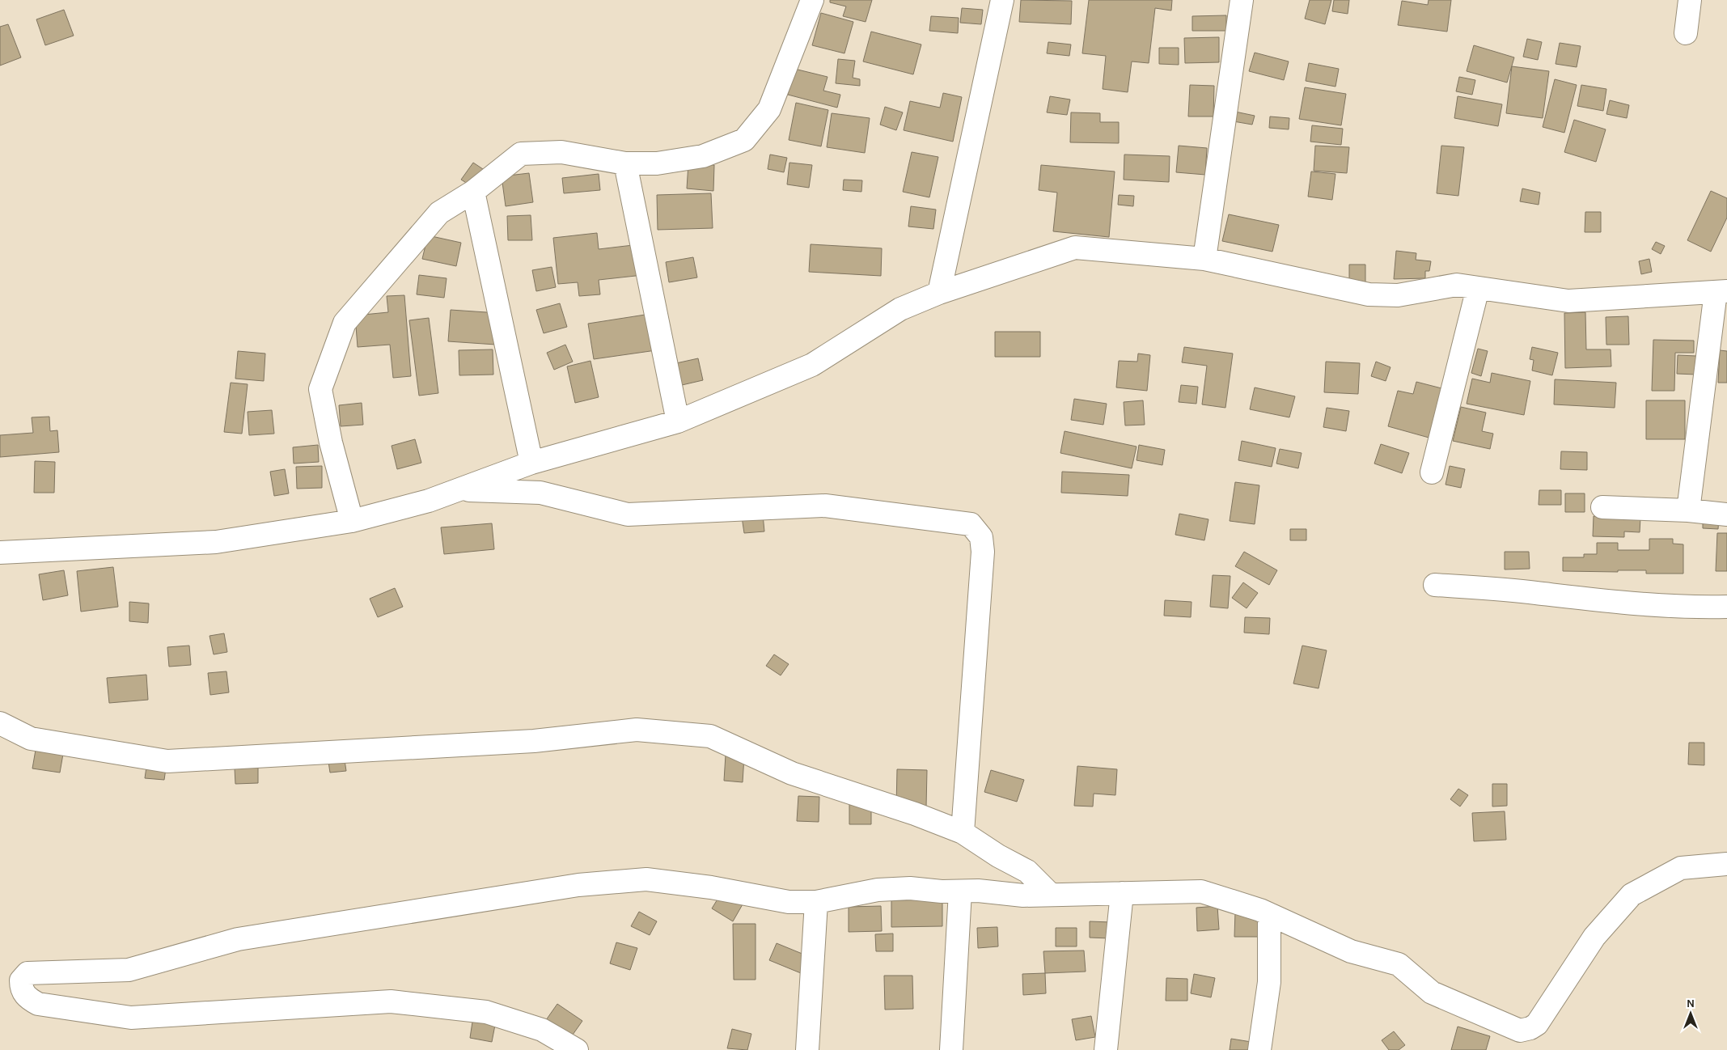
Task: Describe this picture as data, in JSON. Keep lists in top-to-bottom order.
{
  "north": "top"
}
